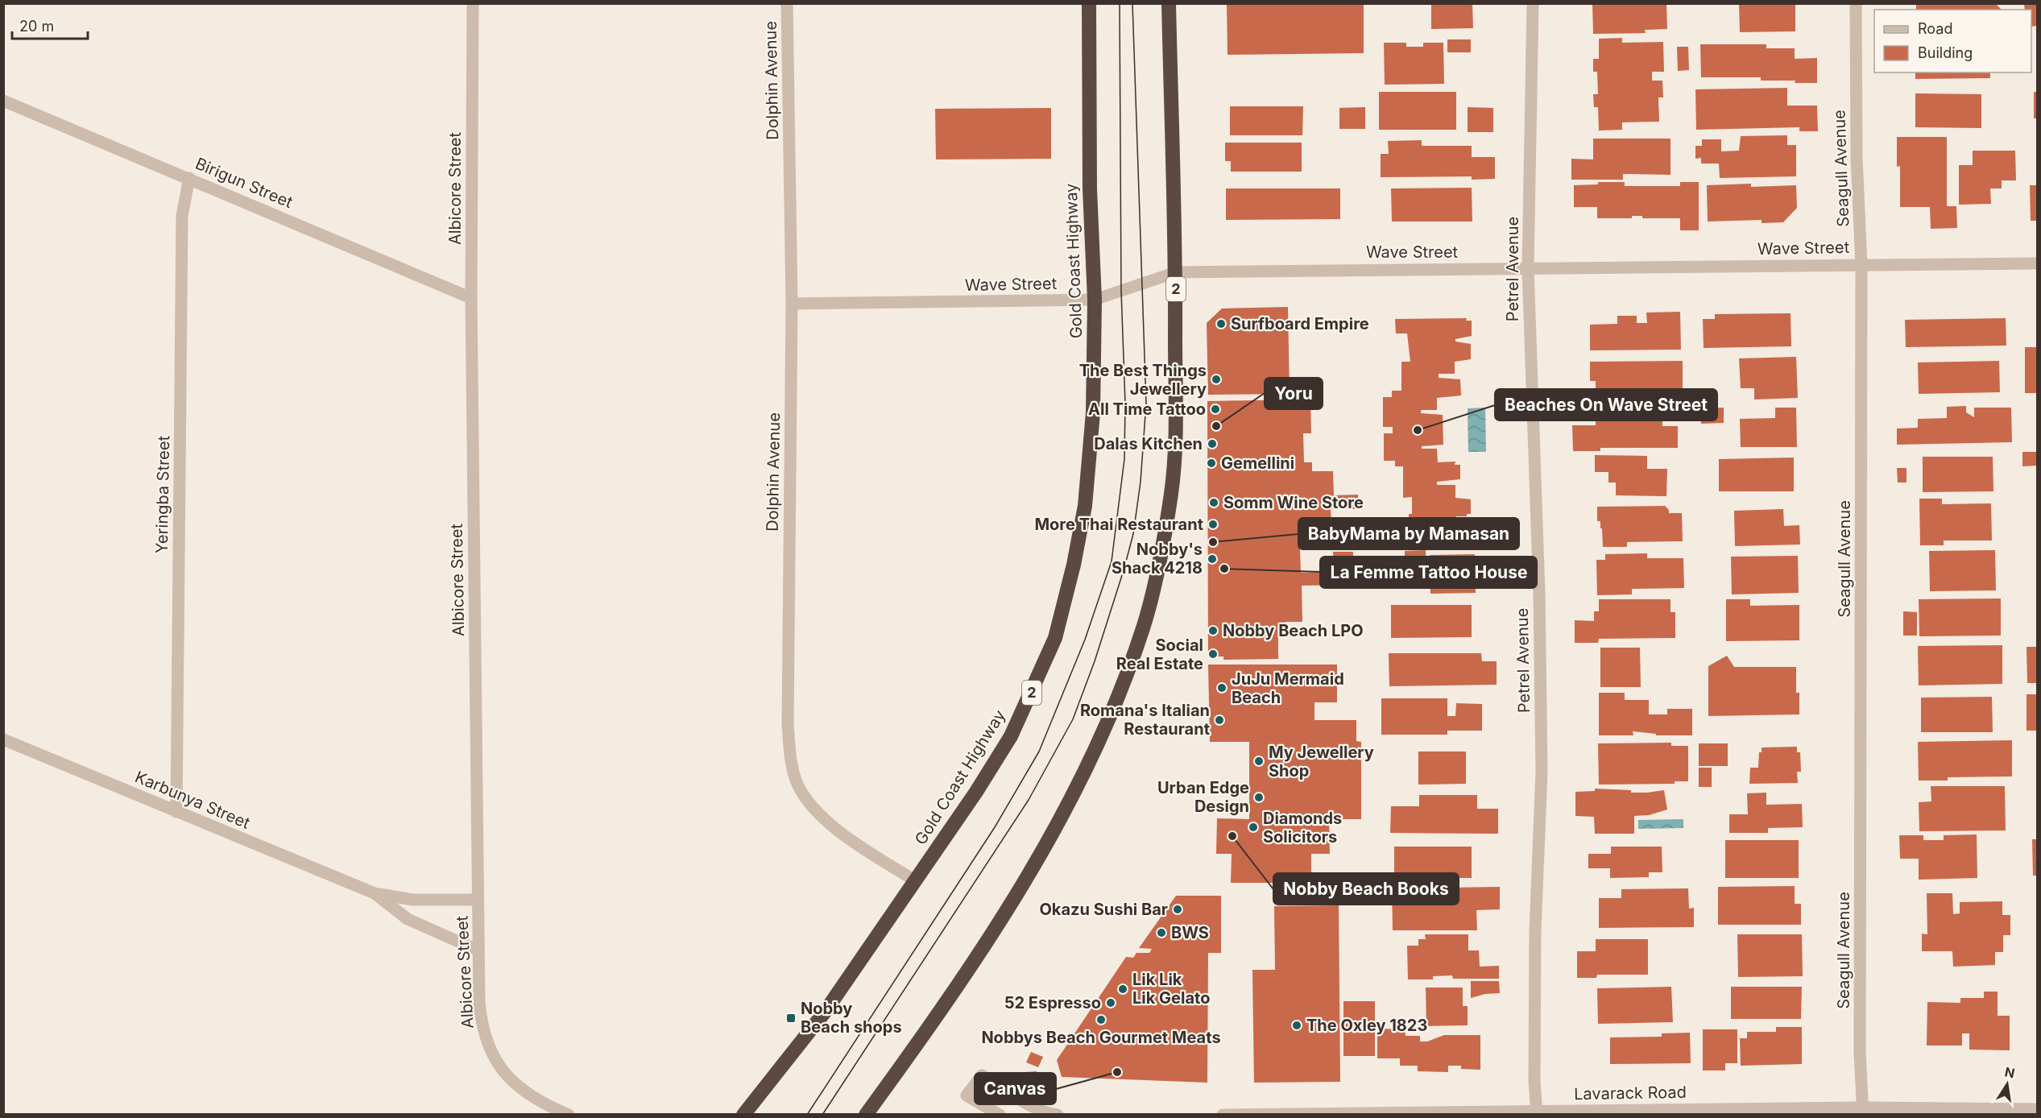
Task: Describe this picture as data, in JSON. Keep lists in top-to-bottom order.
{
  "streets": {
    "highway": ["Gold Coast Highway", "2"],
    "street": [
      "Dolphin Avenue",
      "Seagull Avenue",
      "Birigun Street",
      "Albicore Street",
      "Wave Street",
      "Petrel Avenue",
      "Yeringba Street",
      "Karbunya Street",
      "Lavarack Road"
    ]
  },
  "crossings": [
    ["Dolphin Avenue", "Wave Street"],
    ["Dolphin Avenue", "Gold Coast Highway"],
    ["Seagull Avenue", "Wave Street"],
    ["Seagull Avenue", "Lavarack Road"],
    ["Birigun Street", "Albicore Street"],
    ["Birigun Street", "Yeringba Street"],
    ["Albicore Street", "Karbunya Street"],
    ["Wave Street", "Gold Coast Highway"],
    ["Wave Street", "Petrel Avenue"],
    ["Wave Street", "2"],
    ["Petrel Avenue", "Lavarack Road"],
    ["Yeringba Street", "Karbunya Street"]
  ],
  "places": {
    "other": [
      "Surfboard Empire",
      "The Best Things Jewellery",
      "All Time Tattoo",
      "Yoru",
      "Beaches On Wave Street",
      "Dalas Kitchen",
      "Gemellini",
      "Somm Wine Store",
      "More Thai Restaurant",
      "BabyMama by Mamasan",
      "Nobby's Shack 4218",
      "La Femme Tattoo House",
      "Nobby Beach LPO",
      "Social Real Estate",
      "JuJu Mermaid Beach",
      "Romana's Italian Restaurant",
      "My Jewellery Shop",
      "Urban Edge Design",
      "Diamonds Solicitors",
      "Nobby Beach Books",
      "Okazu Sushi Bar",
      "BWS",
      "Lik Lik Lik Gelato",
      "52 Espresso",
      "Nobbys Beach Gourmet Meats",
      "The Oxley 1823",
      "Canvas"
    ],
    "transit": ["Nobby Beach shops"]
  },
  "legend": ["Road", "Building"],
  "scale_bar": "20 m",
  "north": "top"
}
